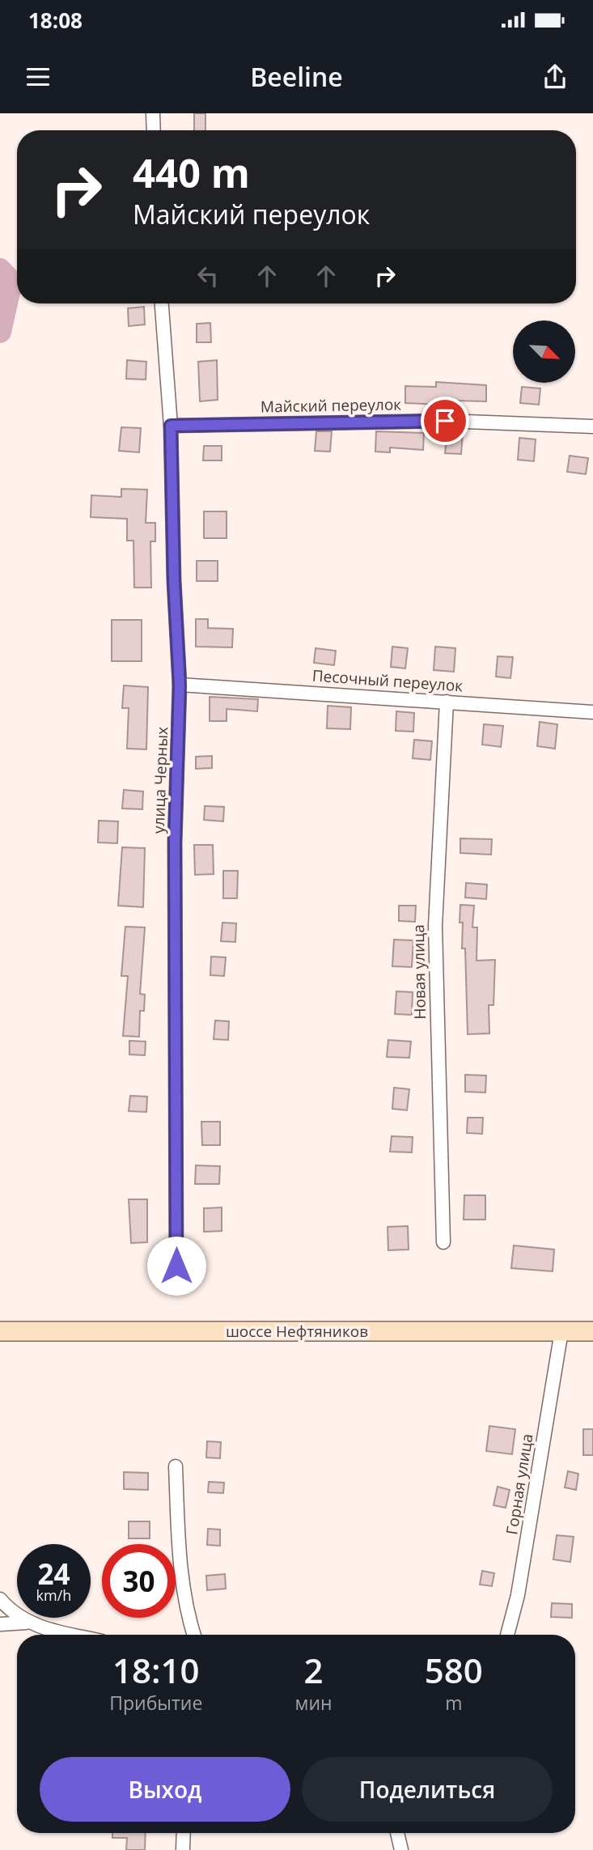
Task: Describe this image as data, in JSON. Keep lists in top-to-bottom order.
{
  "streets": {
    "main road": ["шоссе Нефтяников"],
    "street": [
      "Майский переулок",
      "Песочный переулок",
      "улица Черных",
      "Новая улица",
      "Горная улица"
    ]
  },
  "crossings": [
    ["Майский переулок", "улица Черных"],
    ["Песочный переулок", "улица Черных"],
    ["Песочный переулок", "Новая улица"],
    ["шоссе Нефтяников", "Горная улица"]
  ],
  "north": "bottom right",
  "page": {
    "status": "18:08",
    "header": "Beeline",
    "turn": ["440 m", "Майский переулок"],
    "speed": "24 km/h",
    "limit": "30",
    "eta": [
      "18:10",
      "Прибытие",
      "2",
      "мин",
      "580",
      "m"
    ],
    "buttons": ["Выход", "Поделиться"]
  }
}
